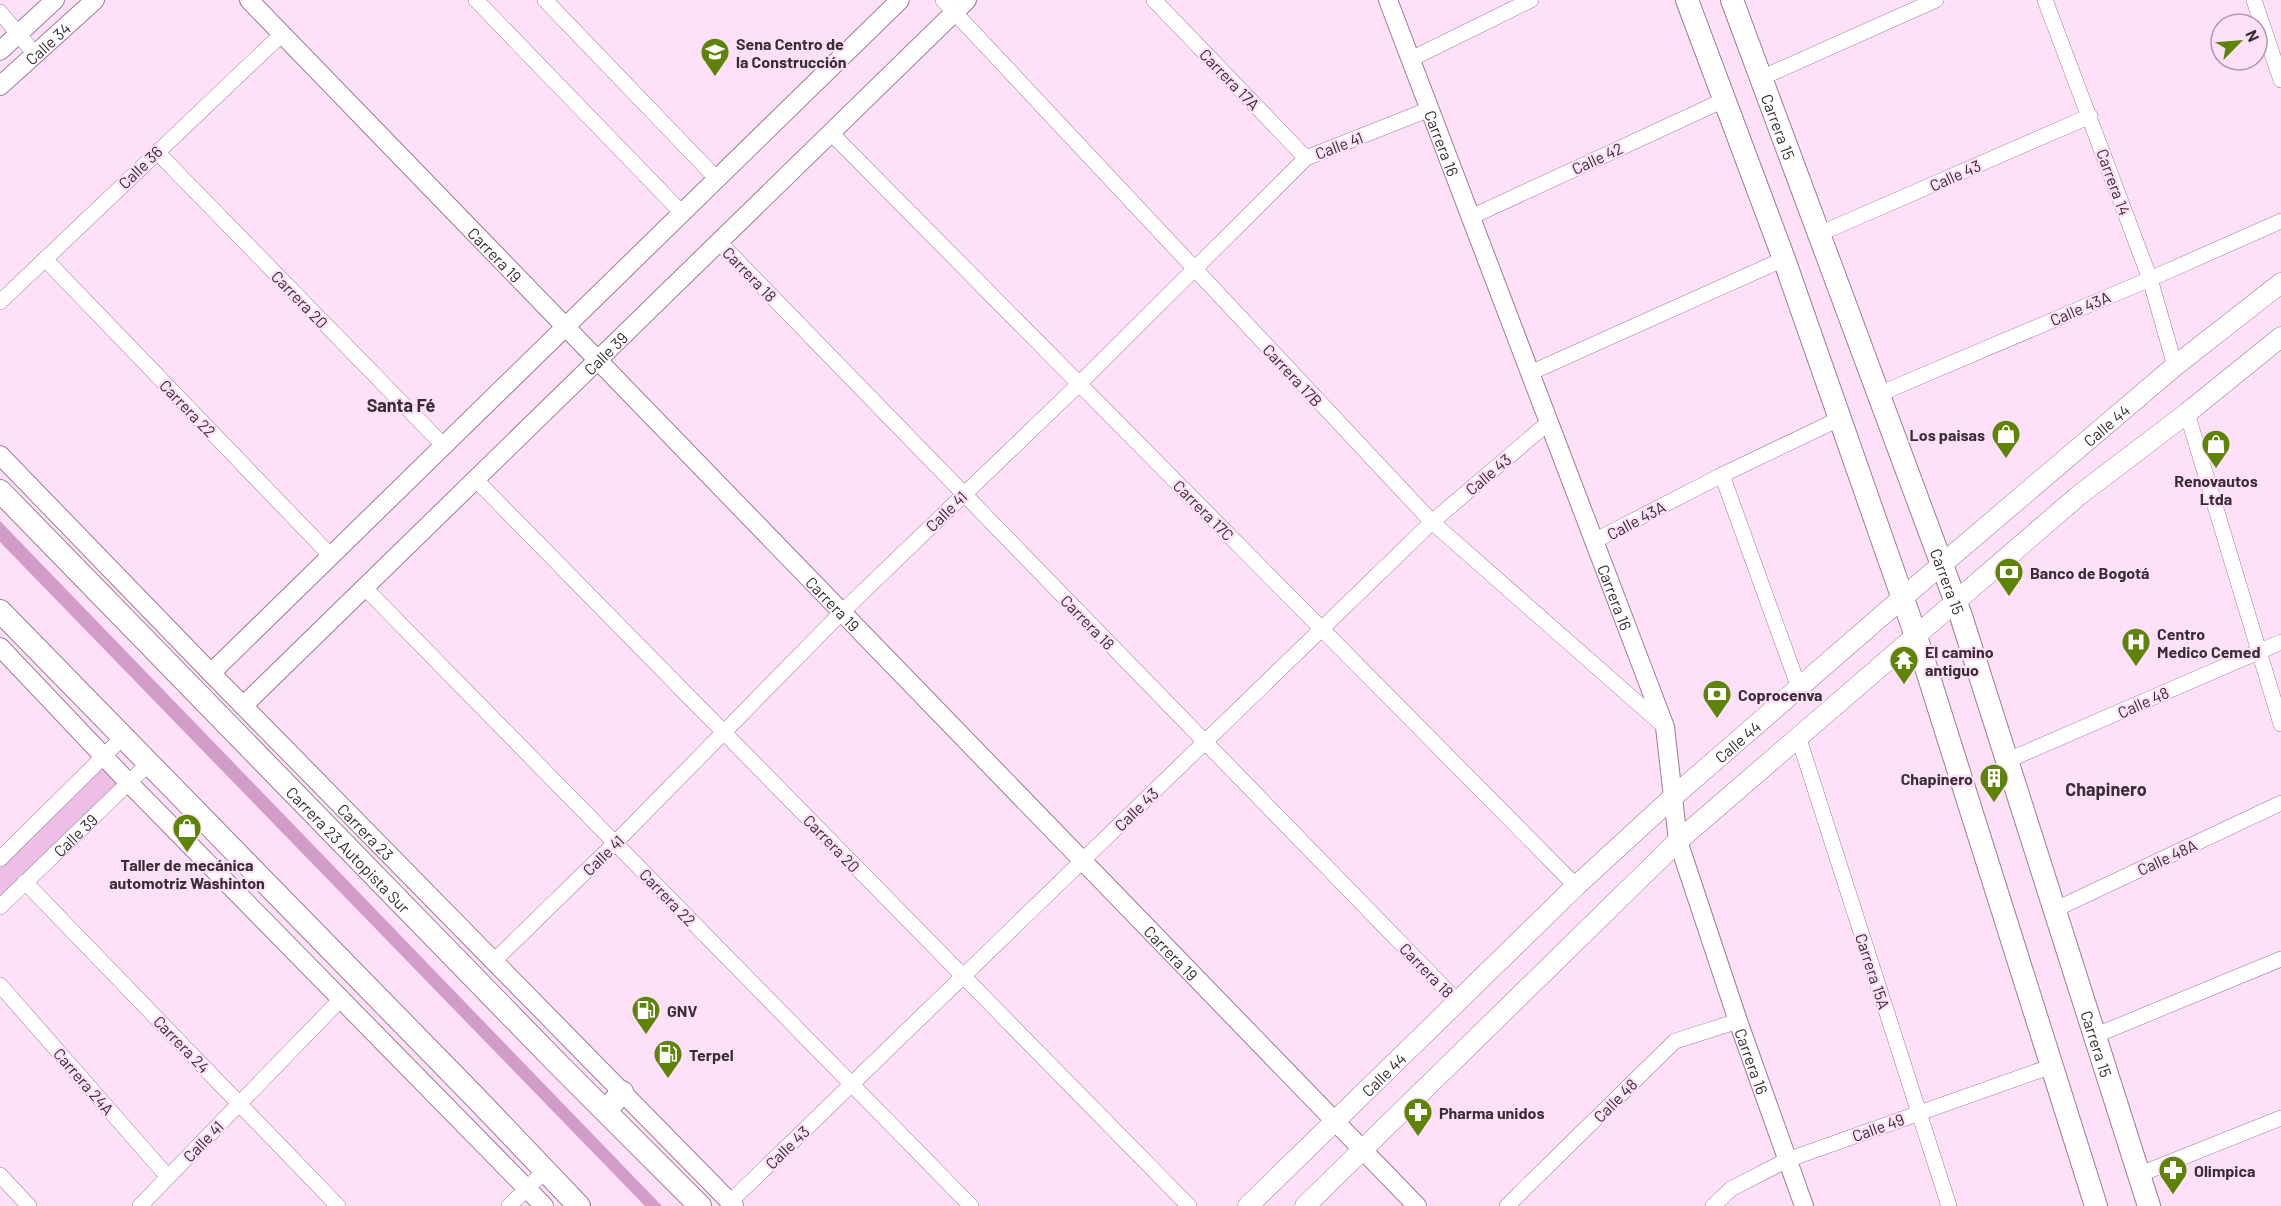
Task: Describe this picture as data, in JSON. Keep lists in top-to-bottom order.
{
  "streets": {
    "main road": ["Carrera 15", "Calle 44", "Carrera 23 Autopista Sur"],
    "street": [
      "Calle 34",
      "Carrera 17A",
      "Carrera 16",
      "Calle 41",
      "Calle 42",
      "Calle 36",
      "Calle 43",
      "Carrera 14",
      "Carrera 19",
      "Carrera 18",
      "Carrera 20",
      "Calle 43A",
      "Calle 39",
      "Carrera 17B",
      "Carrera 22",
      "Carrera 17C",
      "Calle 48",
      "Carrera 23",
      "Calle 48A",
      "Carrera 15A",
      "Carrera 24",
      "Carrera 24A",
      "Calle 49"
    ]
  },
  "crossings": [
    ["Carrera 17A", "Calle 41"],
    ["Carrera 15", "Calle 43"],
    ["Carrera 15", "Calle 43A"],
    ["Carrera 15", "Calle 44"],
    ["Carrera 15", "Calle 48"],
    ["Carrera 15", "Calle 48A"],
    ["Carrera 16", "Calle 41"],
    ["Carrera 16", "Calle 42"],
    ["Carrera 16", "Calle 43"],
    ["Carrera 16", "Calle 43A"],
    ["Carrera 16", "Carrera 17B"],
    ["Carrera 16", "Calle 44"],
    ["Carrera 16", "Calle 48"],
    ["Carrera 16", "Calle 49"],
    ["Calle 41", "Carrera 19"],
    ["Calle 41", "Carrera 18"],
    ["Calle 41", "Carrera 20"],
    ["Calle 41", "Carrera 17B"],
    ["Calle 41", "Carrera 22"],
    ["Calle 41", "Carrera 17C"],
    ["Calle 41", "Carrera 23"],
    ["Calle 41", "Carrera 24"],
    ["Calle 41", "Carrera 24A"],
    ["Calle 36", "Carrera 19"],
    ["Calle 36", "Carrera 20"],
    ["Calle 36", "Carrera 22"],
    ["Calle 43", "Carrera 14"],
    ["Calle 43", "Carrera 19"],
    ["Calle 43", "Carrera 18"],
    ["Calle 43", "Carrera 20"],
    ["Calle 43", "Carrera 17B"],
    ["Calle 43", "Carrera 22"],
    ["Calle 43", "Carrera 17C"],
    ["Calle 43", "Carrera 23"],
    ["Carrera 14", "Calle 43A"],
    ["Carrera 14", "Calle 44"],
    ["Carrera 19", "Calle 39"],
    ["Carrera 19", "Calle 44"],
    ["Carrera 18", "Calle 39"],
    ["Carrera 18", "Calle 44"],
    ["Carrera 20", "Calle 39"],
    ["Calle 39", "Carrera 17B"],
    ["Calle 39", "Carrera 22"],
    ["Calle 39", "Carrera 17C"],
    ["Calle 39", "Carrera 23"],
    ["Calle 39", "Carrera 24"],
    ["Calle 44", "Carrera 17C"],
    ["Carrera 15A", "Calle 49"]
  ],
  "districts": ["Santa Fé", "Chapinero"],
  "places": {
    "school or university": ["Sena Centro de la Construcción"],
    "shop": ["Los paisas", "Renovautos Ltda", "Taller de mecánica automotriz Washinton"],
    "bank": ["Banco de Bogotá", "Coprocenva"],
    "hospital": ["Centro Medico Cemed"],
    "temple": ["El camino antiguo"],
    "building": ["Chapinero"],
    "fuel station": ["GNV", "Terpel"],
    "pharmacy": ["Pharma unidos", "Olimpica"]
  },
  "north": "top right"
}
